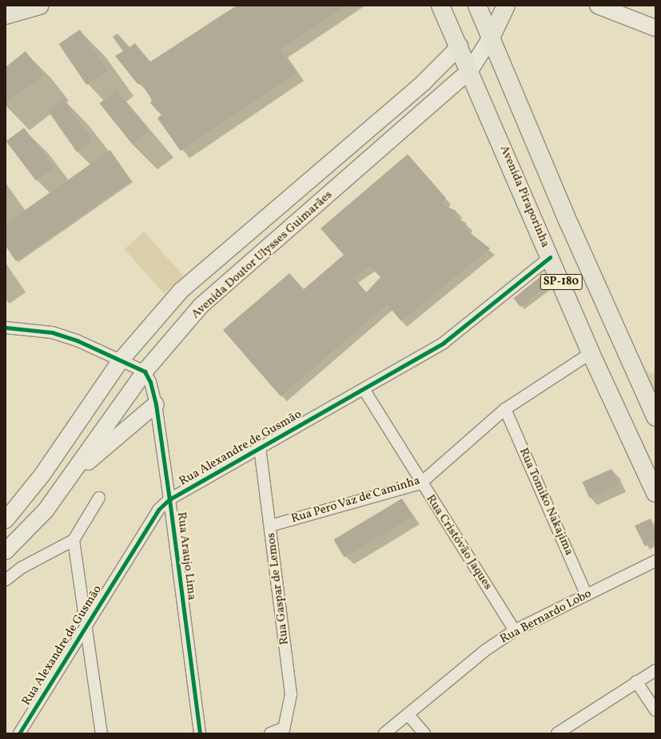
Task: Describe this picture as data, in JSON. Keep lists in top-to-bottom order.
{
  "streets": {
    "main road": ["Avenida Piraporinha", "Avenida Doutor Ulysses Guimarães", "SP-180"],
    "street": [
      "Rua Alexandre de Gusmão",
      "Rua Pero Vaz de Caminha",
      "Rua Tomiko Nakajima",
      "Rua Cristóvão Jaques",
      "Rua Araujo Lima",
      "Rua Gaspar de Lemos",
      "Rua Bernardo Lobo"
    ]
  },
  "crossings": [
    ["Avenida Piraporinha", "Avenida Doutor Ulysses Guimarães"],
    ["Avenida Piraporinha", "Rua Alexandre de Gusmão"],
    ["Avenida Piraporinha", "Rua Pero Vaz de Caminha"],
    ["Avenida Doutor Ulysses Guimarães", "SP-180"],
    ["Avenida Doutor Ulysses Guimarães", "Rua Araujo Lima"],
    ["Rua Alexandre de Gusmão", "Rua Cristóvão Jaques"],
    ["Rua Alexandre de Gusmão", "Rua Araujo Lima"],
    ["Rua Alexandre de Gusmão", "Rua Gaspar de Lemos"],
    ["Rua Pero Vaz de Caminha", "Rua Tomiko Nakajima"],
    ["Rua Pero Vaz de Caminha", "Rua Cristóvão Jaques"],
    ["Rua Pero Vaz de Caminha", "Rua Gaspar de Lemos"],
    ["Rua Tomiko Nakajima", "Rua Bernardo Lobo"],
    ["Rua Cristóvão Jaques", "Rua Bernardo Lobo"]
  ]
}
